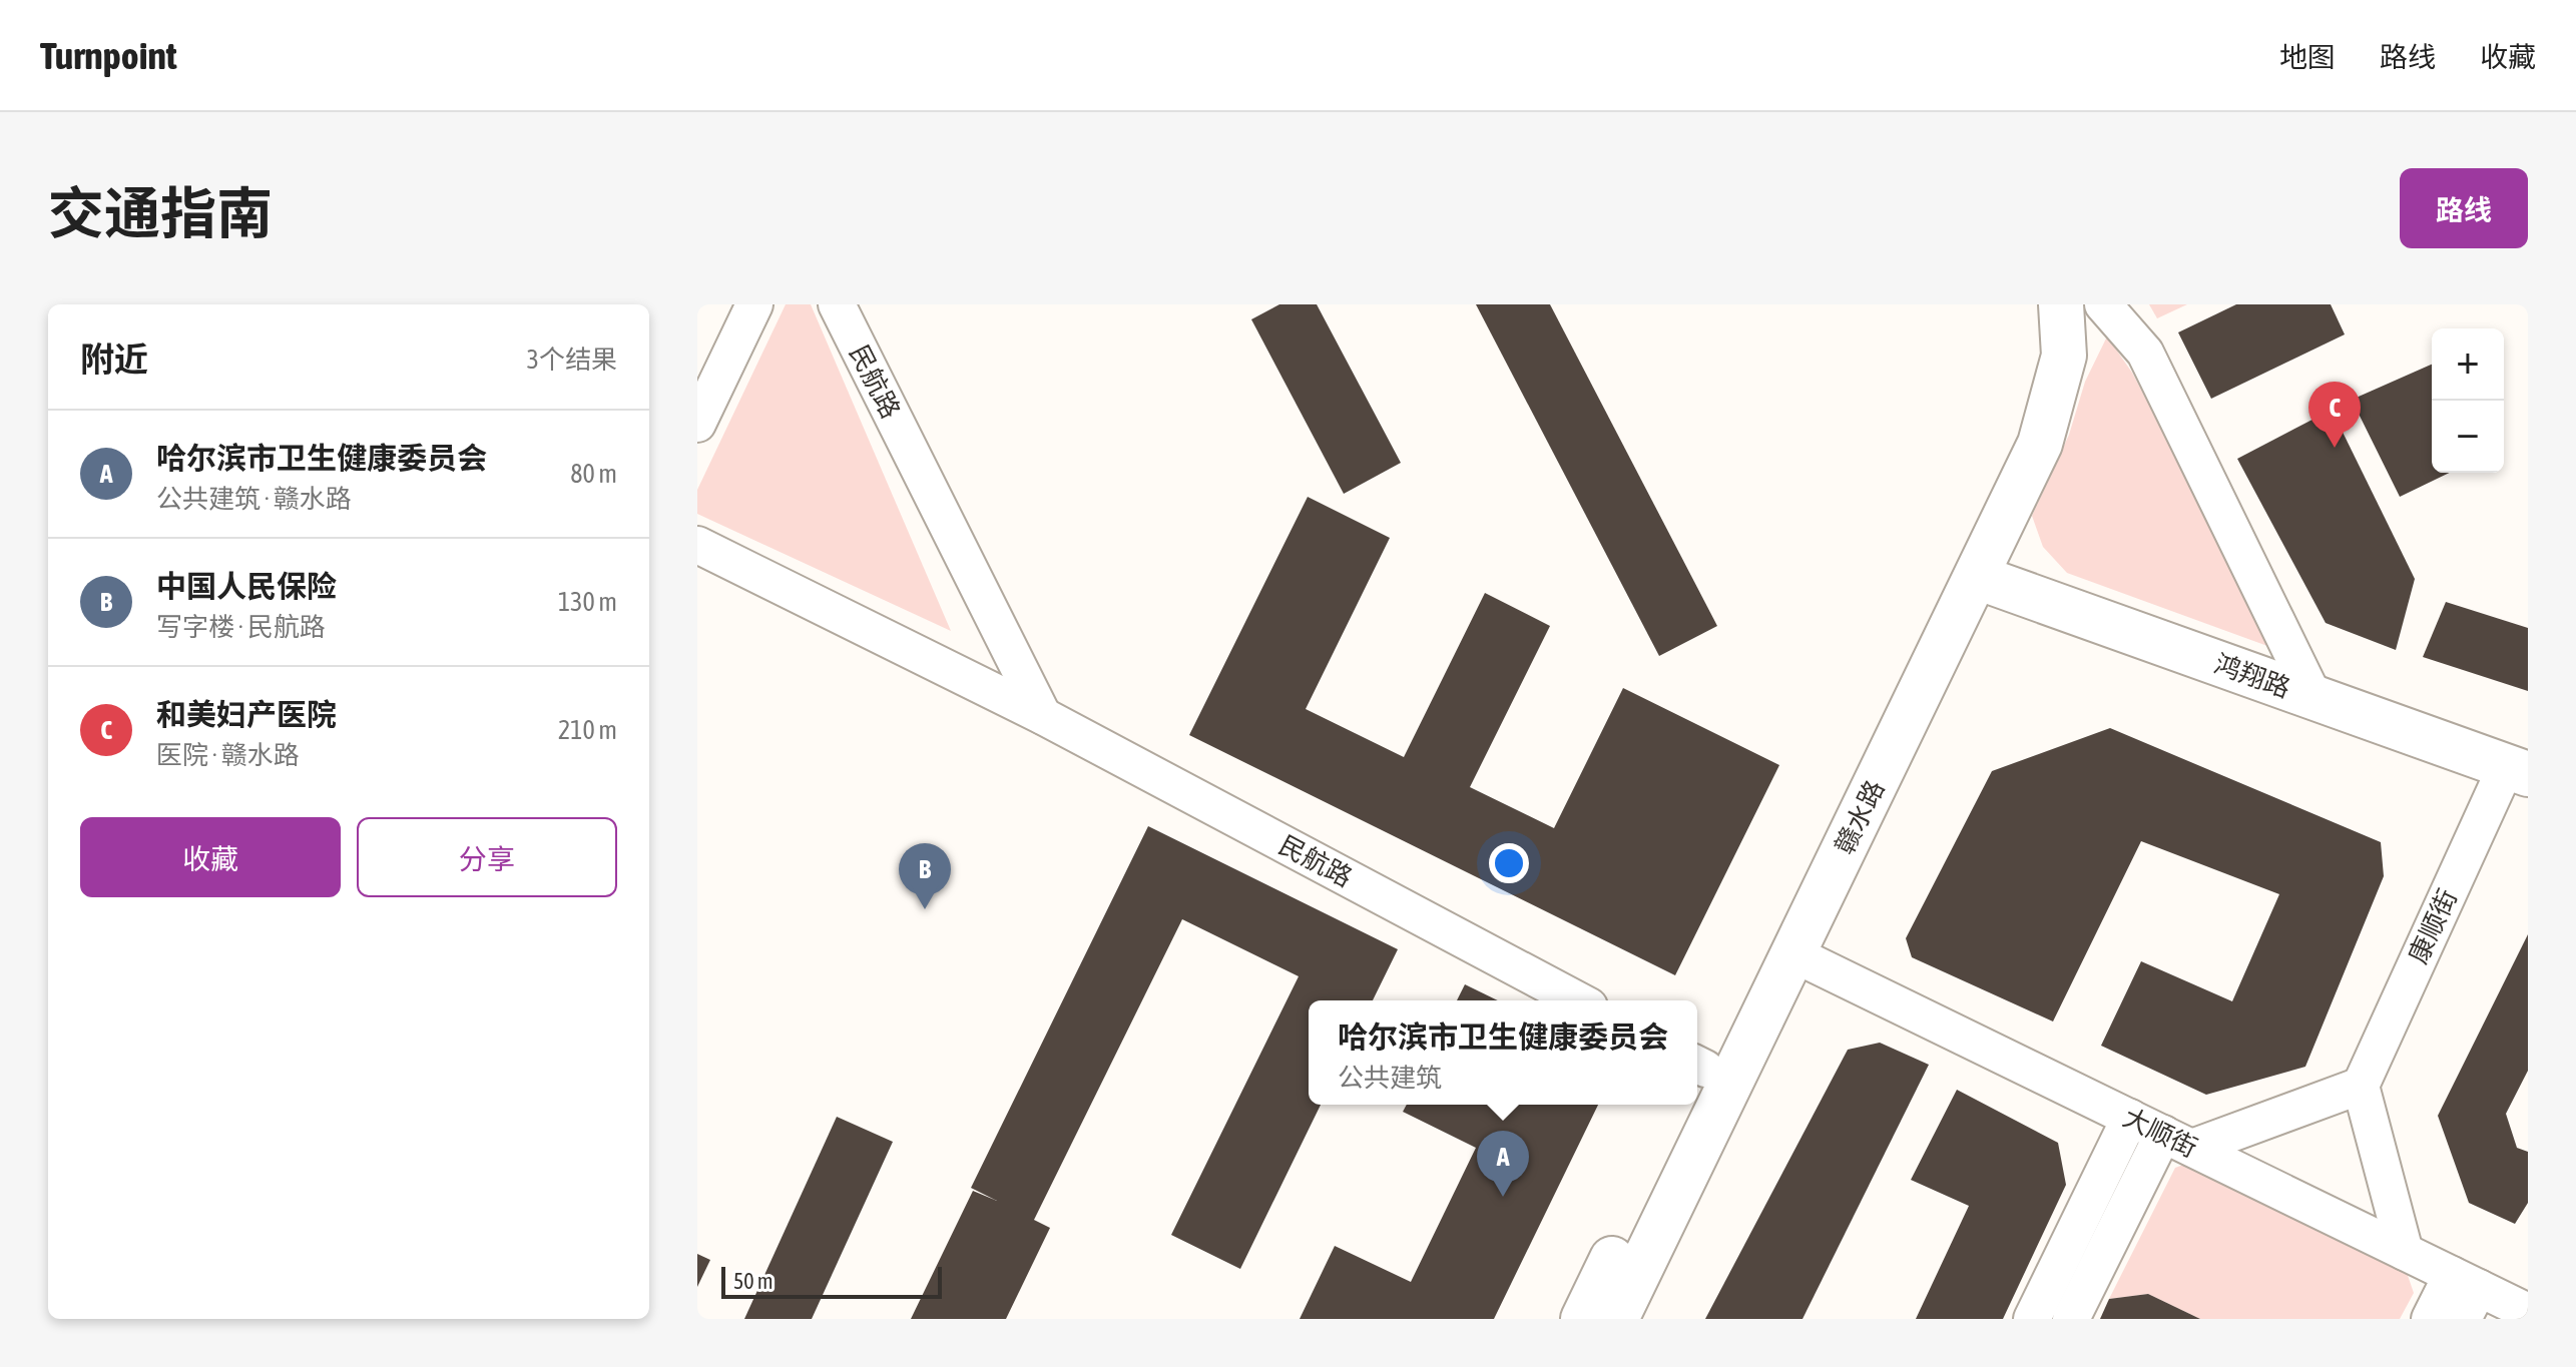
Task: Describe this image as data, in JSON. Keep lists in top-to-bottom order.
{
  "streets": {
    "main road": ["鸿翔路", "赣水路"],
    "street": ["民航路", "康顺街", "大顺街"]
  },
  "crossings": [
    ["鸿翔路", "赣水路"],
    ["鸿翔路", "康顺街"],
    ["赣水路", "大顺街"]
  ],
  "scale_bar": "50 m",
  "page": {
    "header": "Turnpoint",
    "nav": ["地图", "路线", "收藏"],
    "title": "交通指南",
    "buttons": [
      "路线",
      ["收藏", "分享"]
    ],
    "heading": ["附近", "3个结果"],
    "map_buttons": ["+", "−"],
    "pins": ["C", "B", "A"],
    "list": [
      {
        "mark": "A",
        "name": "哈尔滨市卫生健康委员会",
        "note": "公共建筑 · 赣水路",
        "value": "80 m"
      },
      {
        "mark": "B",
        "name": "中国人民保险",
        "note": "写字楼 · 民航路",
        "value": "130 m"
      },
      {
        "mark": "C",
        "name": "和美妇产医院",
        "note": "医院 · 赣水路",
        "value": "210 m"
      }
    ],
    "popup": ["哈尔滨市卫生健康委员会", "公共建筑"],
    "scale": "50 m"
  }
}
